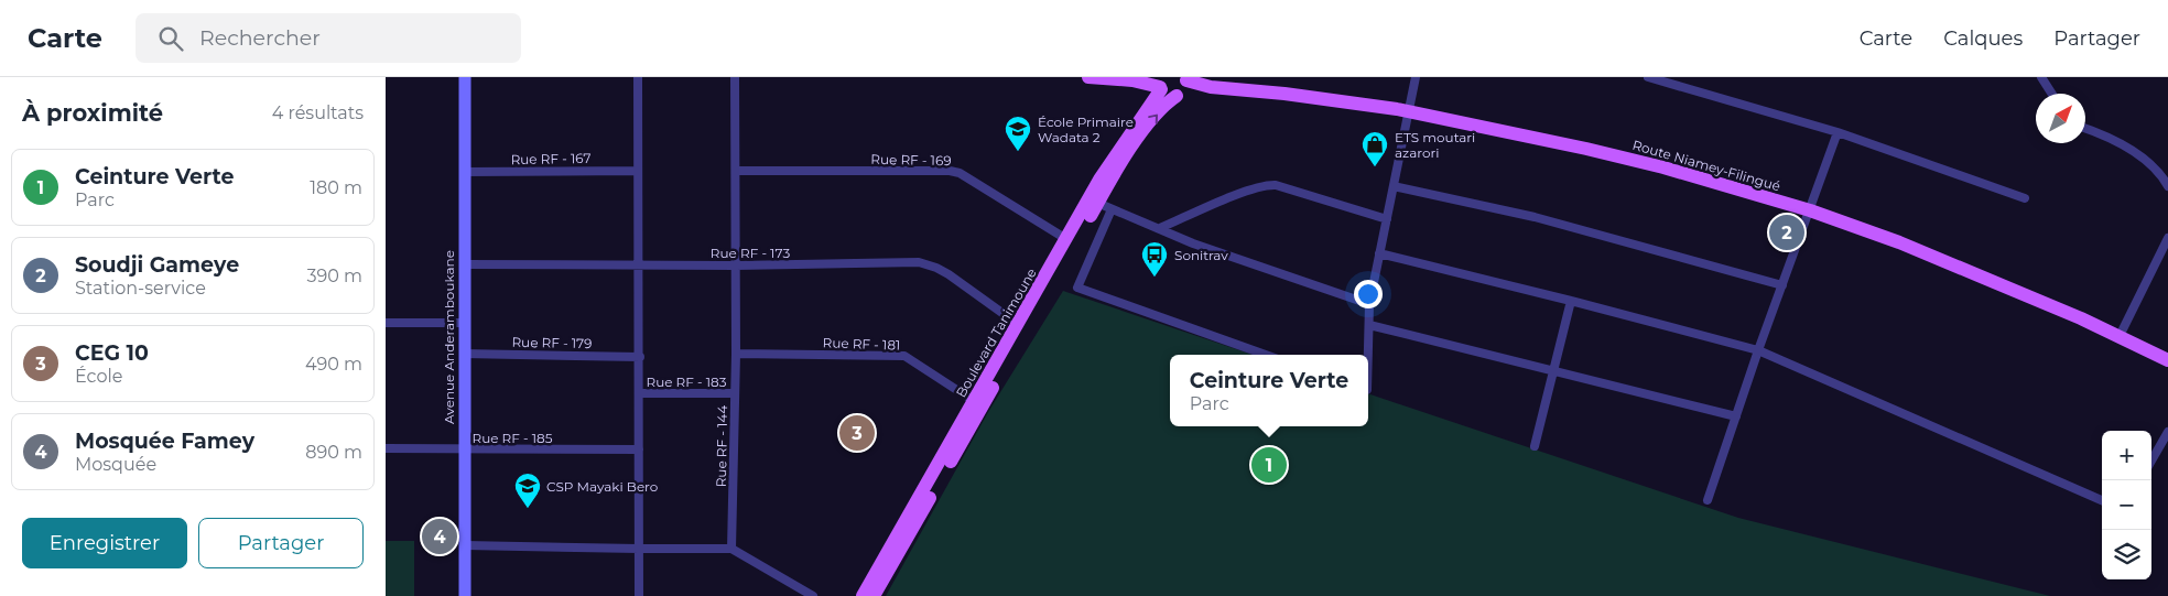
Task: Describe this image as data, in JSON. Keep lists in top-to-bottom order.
{
  "streets": {
    "main road": ["Route Niamey-Filingué", "Boulevard Tanimoune"],
    "street": [
      "Rue RF - 167",
      "Rue RF - 169",
      "Rue RF - 173",
      "Avenue Anderamboukane",
      "Rue RF - 179",
      "Rue RF - 181",
      "Rue RF - 183",
      "Rue RF - 185",
      "Rue RF - 144"
    ]
  },
  "crossings": [
    ["Rue RF - 167", "Avenue Anderamboukane"],
    ["Rue RF - 169", "Boulevard Tanimoune"],
    ["Rue RF - 169", "Rue RF - 144"],
    ["Route Niamey-Filingué", "Boulevard Tanimoune"],
    ["Rue RF - 173", "Boulevard Tanimoune"],
    ["Rue RF - 173", "Avenue Anderamboukane"],
    ["Rue RF - 173", "Rue RF - 144"],
    ["Boulevard Tanimoune", "Rue RF - 181"],
    ["Avenue Anderamboukane", "Rue RF - 179"],
    ["Avenue Anderamboukane", "Rue RF - 185"],
    ["Rue RF - 181", "Rue RF - 144"],
    ["Rue RF - 183", "Rue RF - 144"]
  ],
  "places": {
    "school or university": ["École Primaire Wadata 2", "CSP Mayaki Bero"],
    "shop": ["ETS moutari azarori"],
    "bus stop": ["Sonitrav"]
  },
  "north": "top right",
  "page": {
    "header": "Carte",
    "search": "Rechercher",
    "nav": ["Carte", "Calques", "Partager"],
    "heading": ["À proximité", "4 résultats"],
    "list": [
      {
        "mark": "1",
        "name": "Ceinture Verte",
        "note": "Parc",
        "value": "180 m"
      },
      {
        "mark": "2",
        "name": "Soudji Gameye",
        "note": "Station-service",
        "value": "390 m"
      },
      {
        "mark": "3",
        "name": "CEG 10",
        "note": "École",
        "value": "490 m"
      },
      {
        "mark": "4",
        "name": "Mosquée Famey",
        "note": "Mosquée",
        "value": "890 m"
      }
    ],
    "pins": [
      "2",
      "3",
      "1",
      "4"
    ],
    "popup": ["Ceinture Verte", "Parc"],
    "map_buttons": ["+", "−"],
    "buttons": ["Enregistrer", "Partager"]
  }
}
